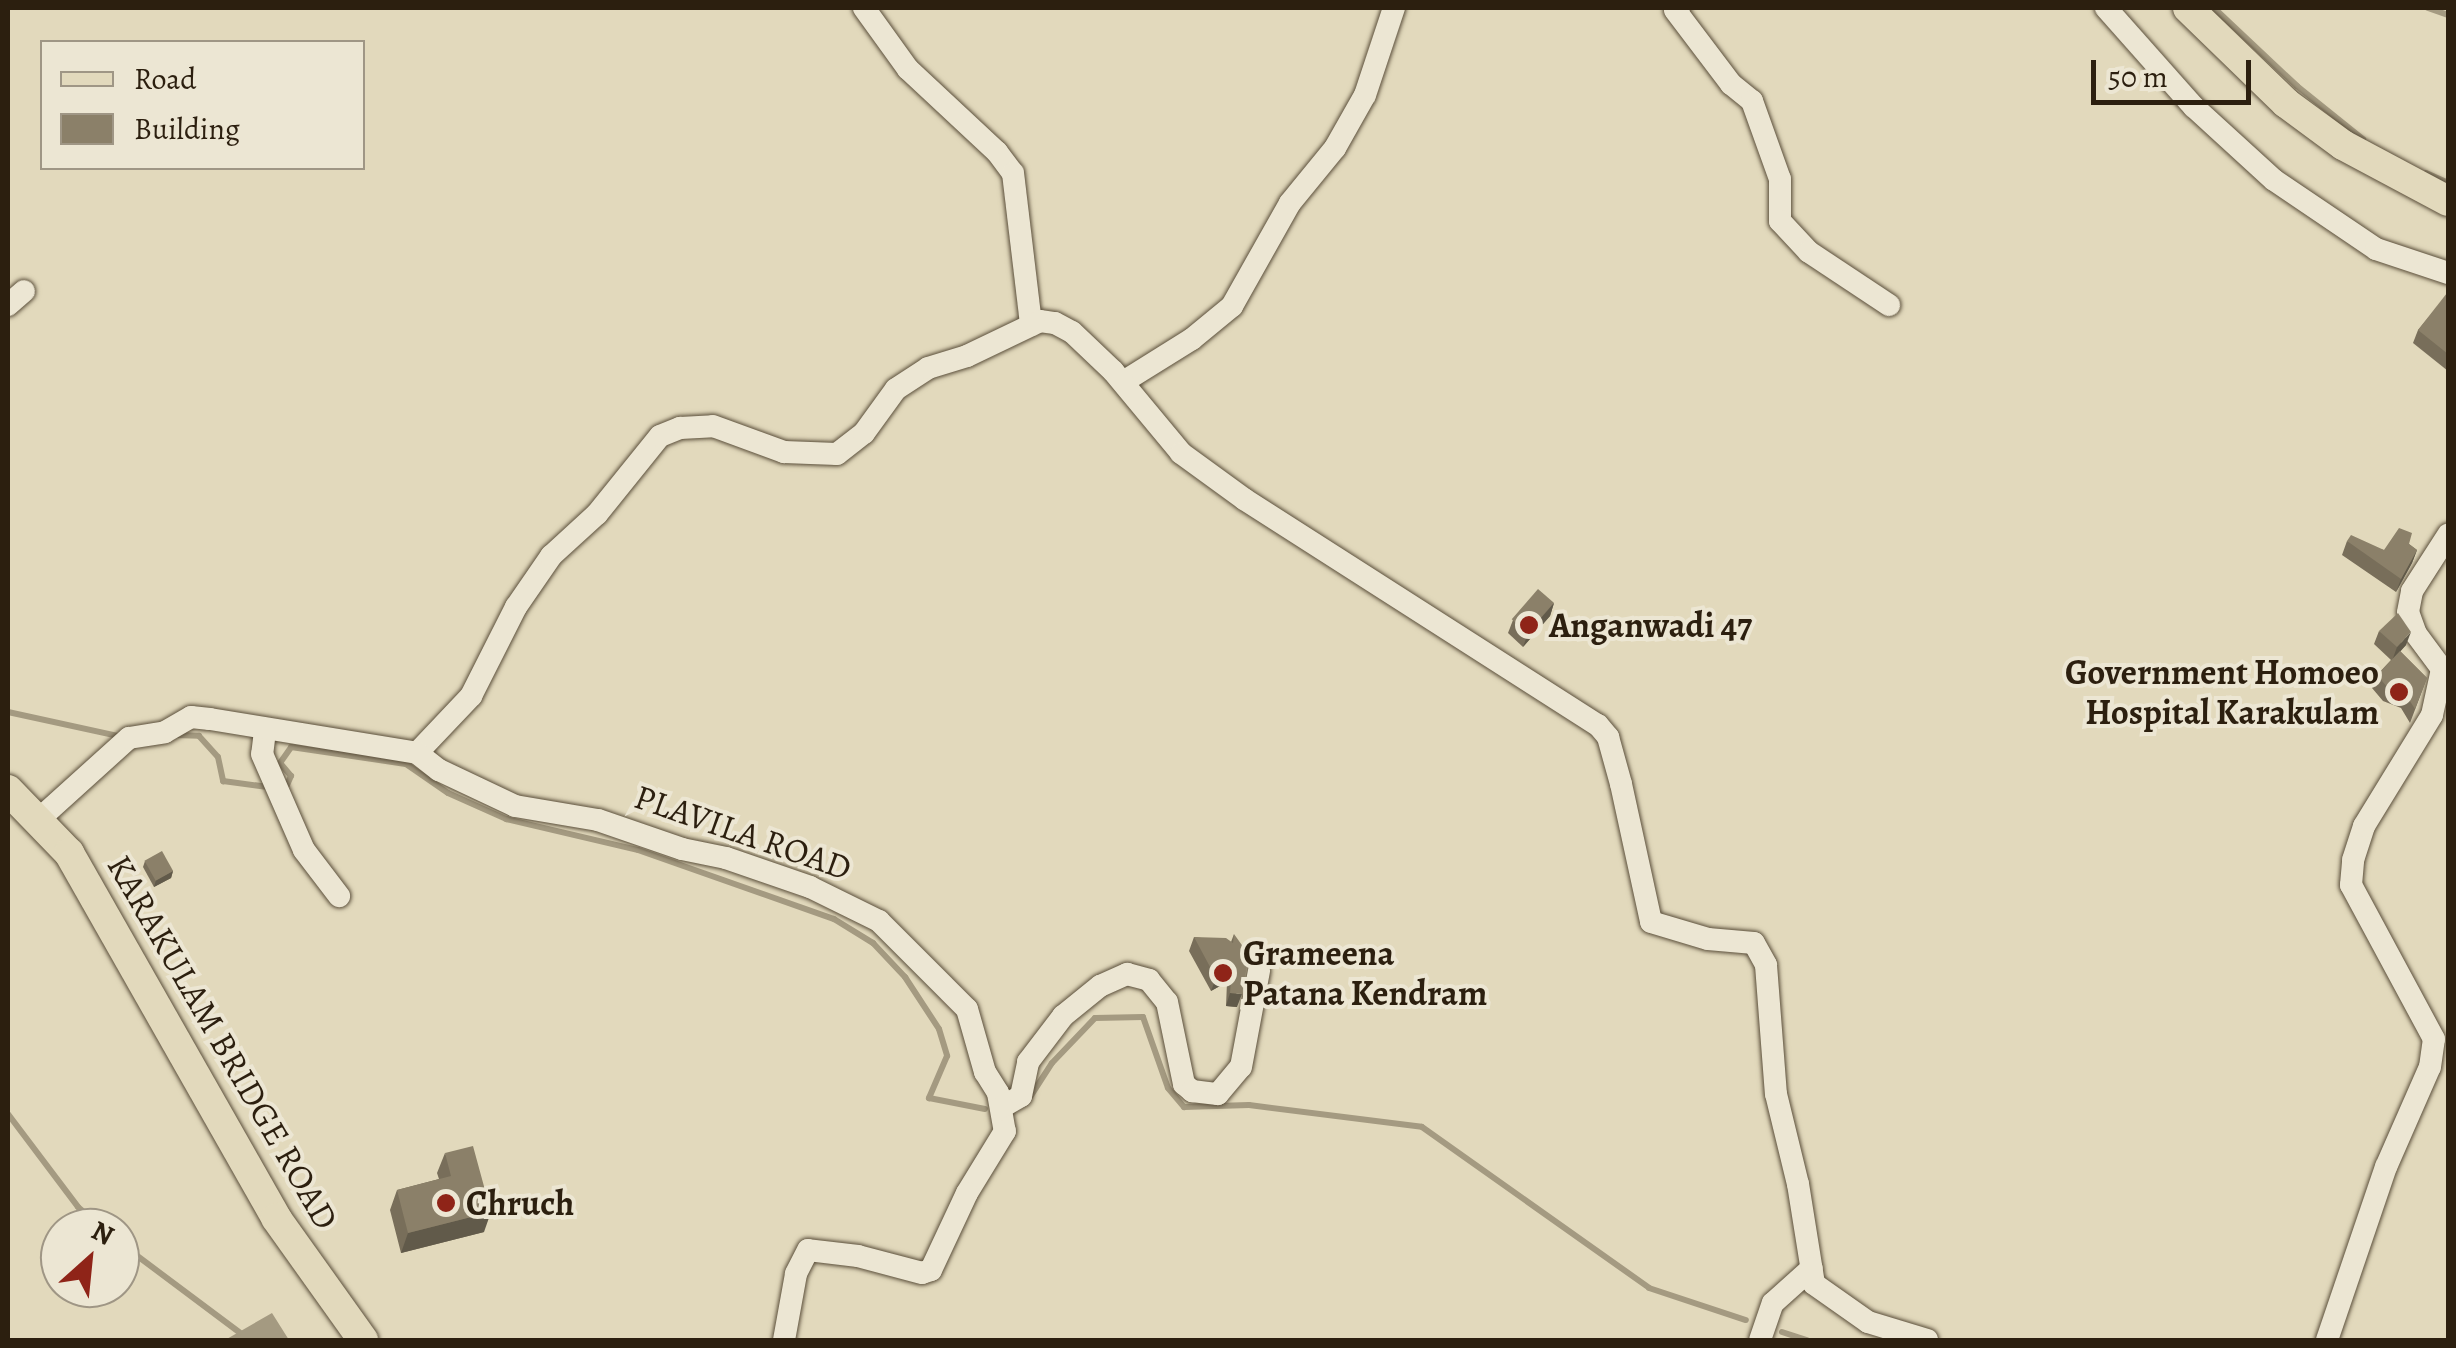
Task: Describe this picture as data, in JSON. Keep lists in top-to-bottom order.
{
  "streets": {
    "main road": ["KARAKULAM BRIDGE ROAD"],
    "street": ["PLAVILA ROAD"]
  },
  "places": [
    "Anganwadi 47",
    "Government Homoeo Hospital Karakulam",
    "Grameena Patana Kendram",
    "Chruch"
  ],
  "legend": ["Road", "Building"],
  "scale_bar": "50 m",
  "north": "top right"
}
